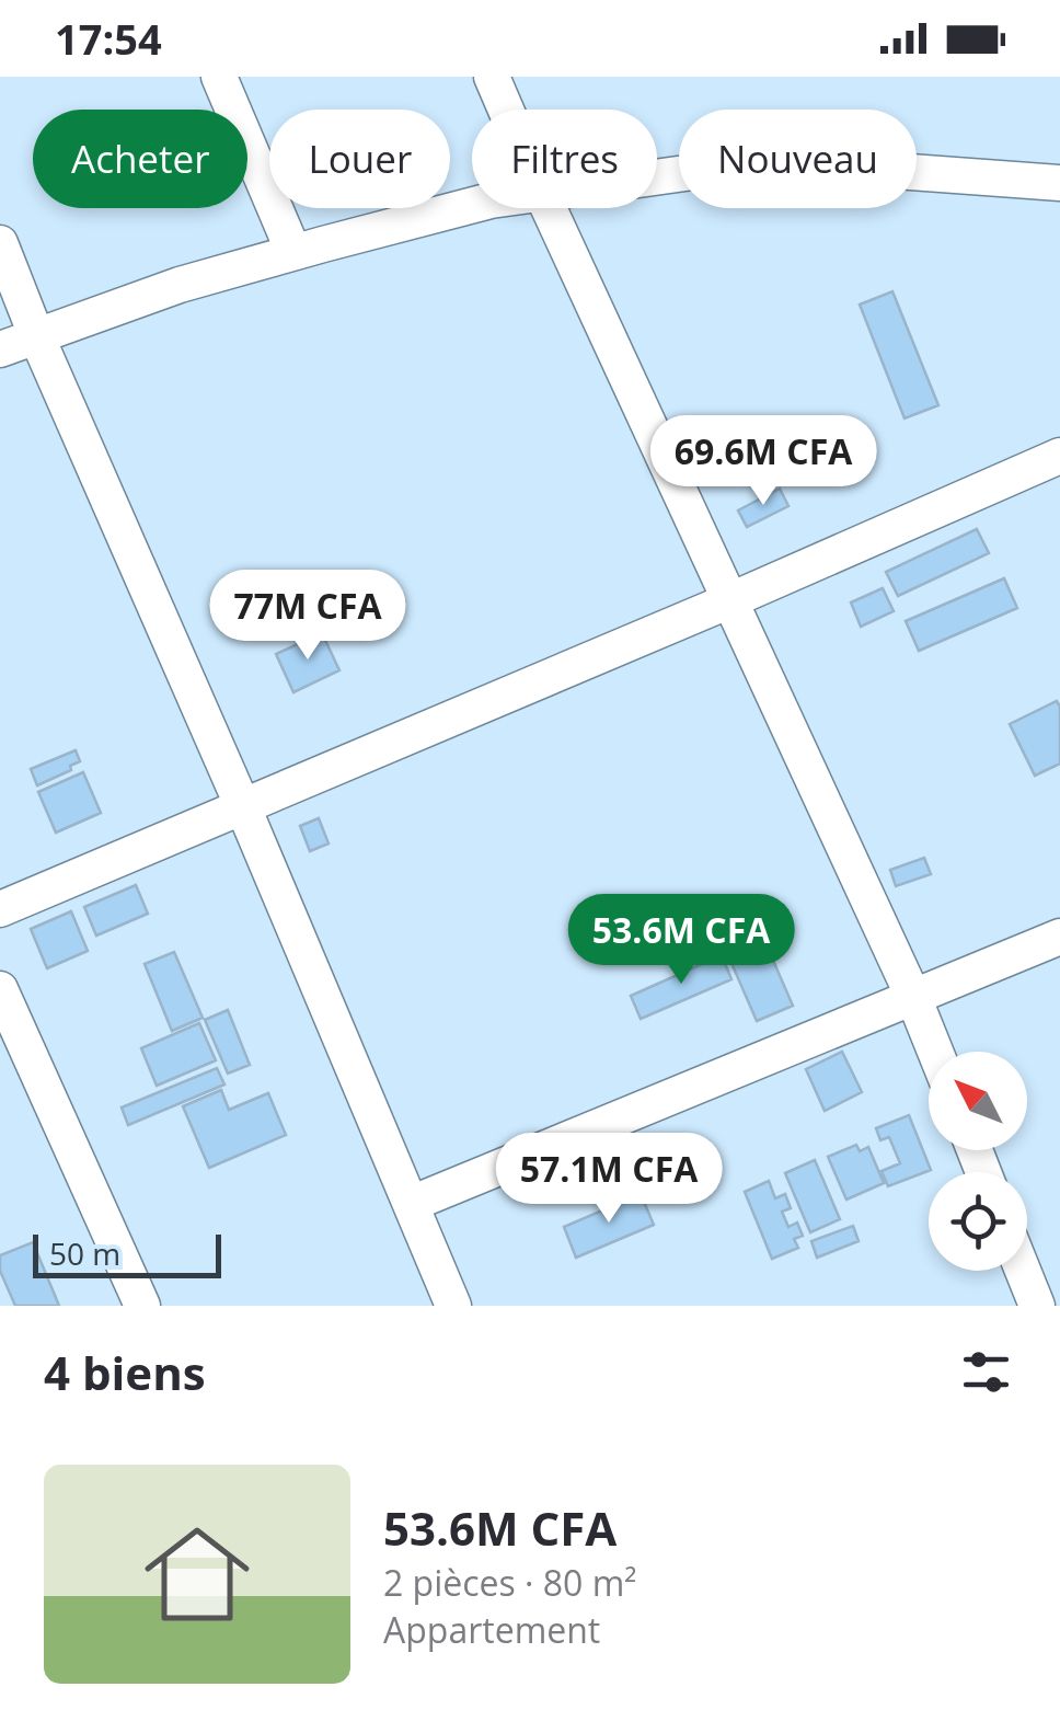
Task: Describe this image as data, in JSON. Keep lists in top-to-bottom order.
{
  "scale_bar": "50 m",
  "north": "top left",
  "page": {
    "status": "17:54",
    "chip": [
      "Acheter",
      "Louer",
      "Filtres",
      "Nouveau"
    ],
    "price": [
      "69.6M CFA",
      "77M CFA",
      "53.6M CFA",
      "57.1M CFA"
    ],
    "scale": "50 m",
    "heading": "4 biens",
    "list": [
      {
        "name": "53.6M CFA",
        "note": "2 pièces · 80 m² · Appartement"
      }
    ]
  }
}
